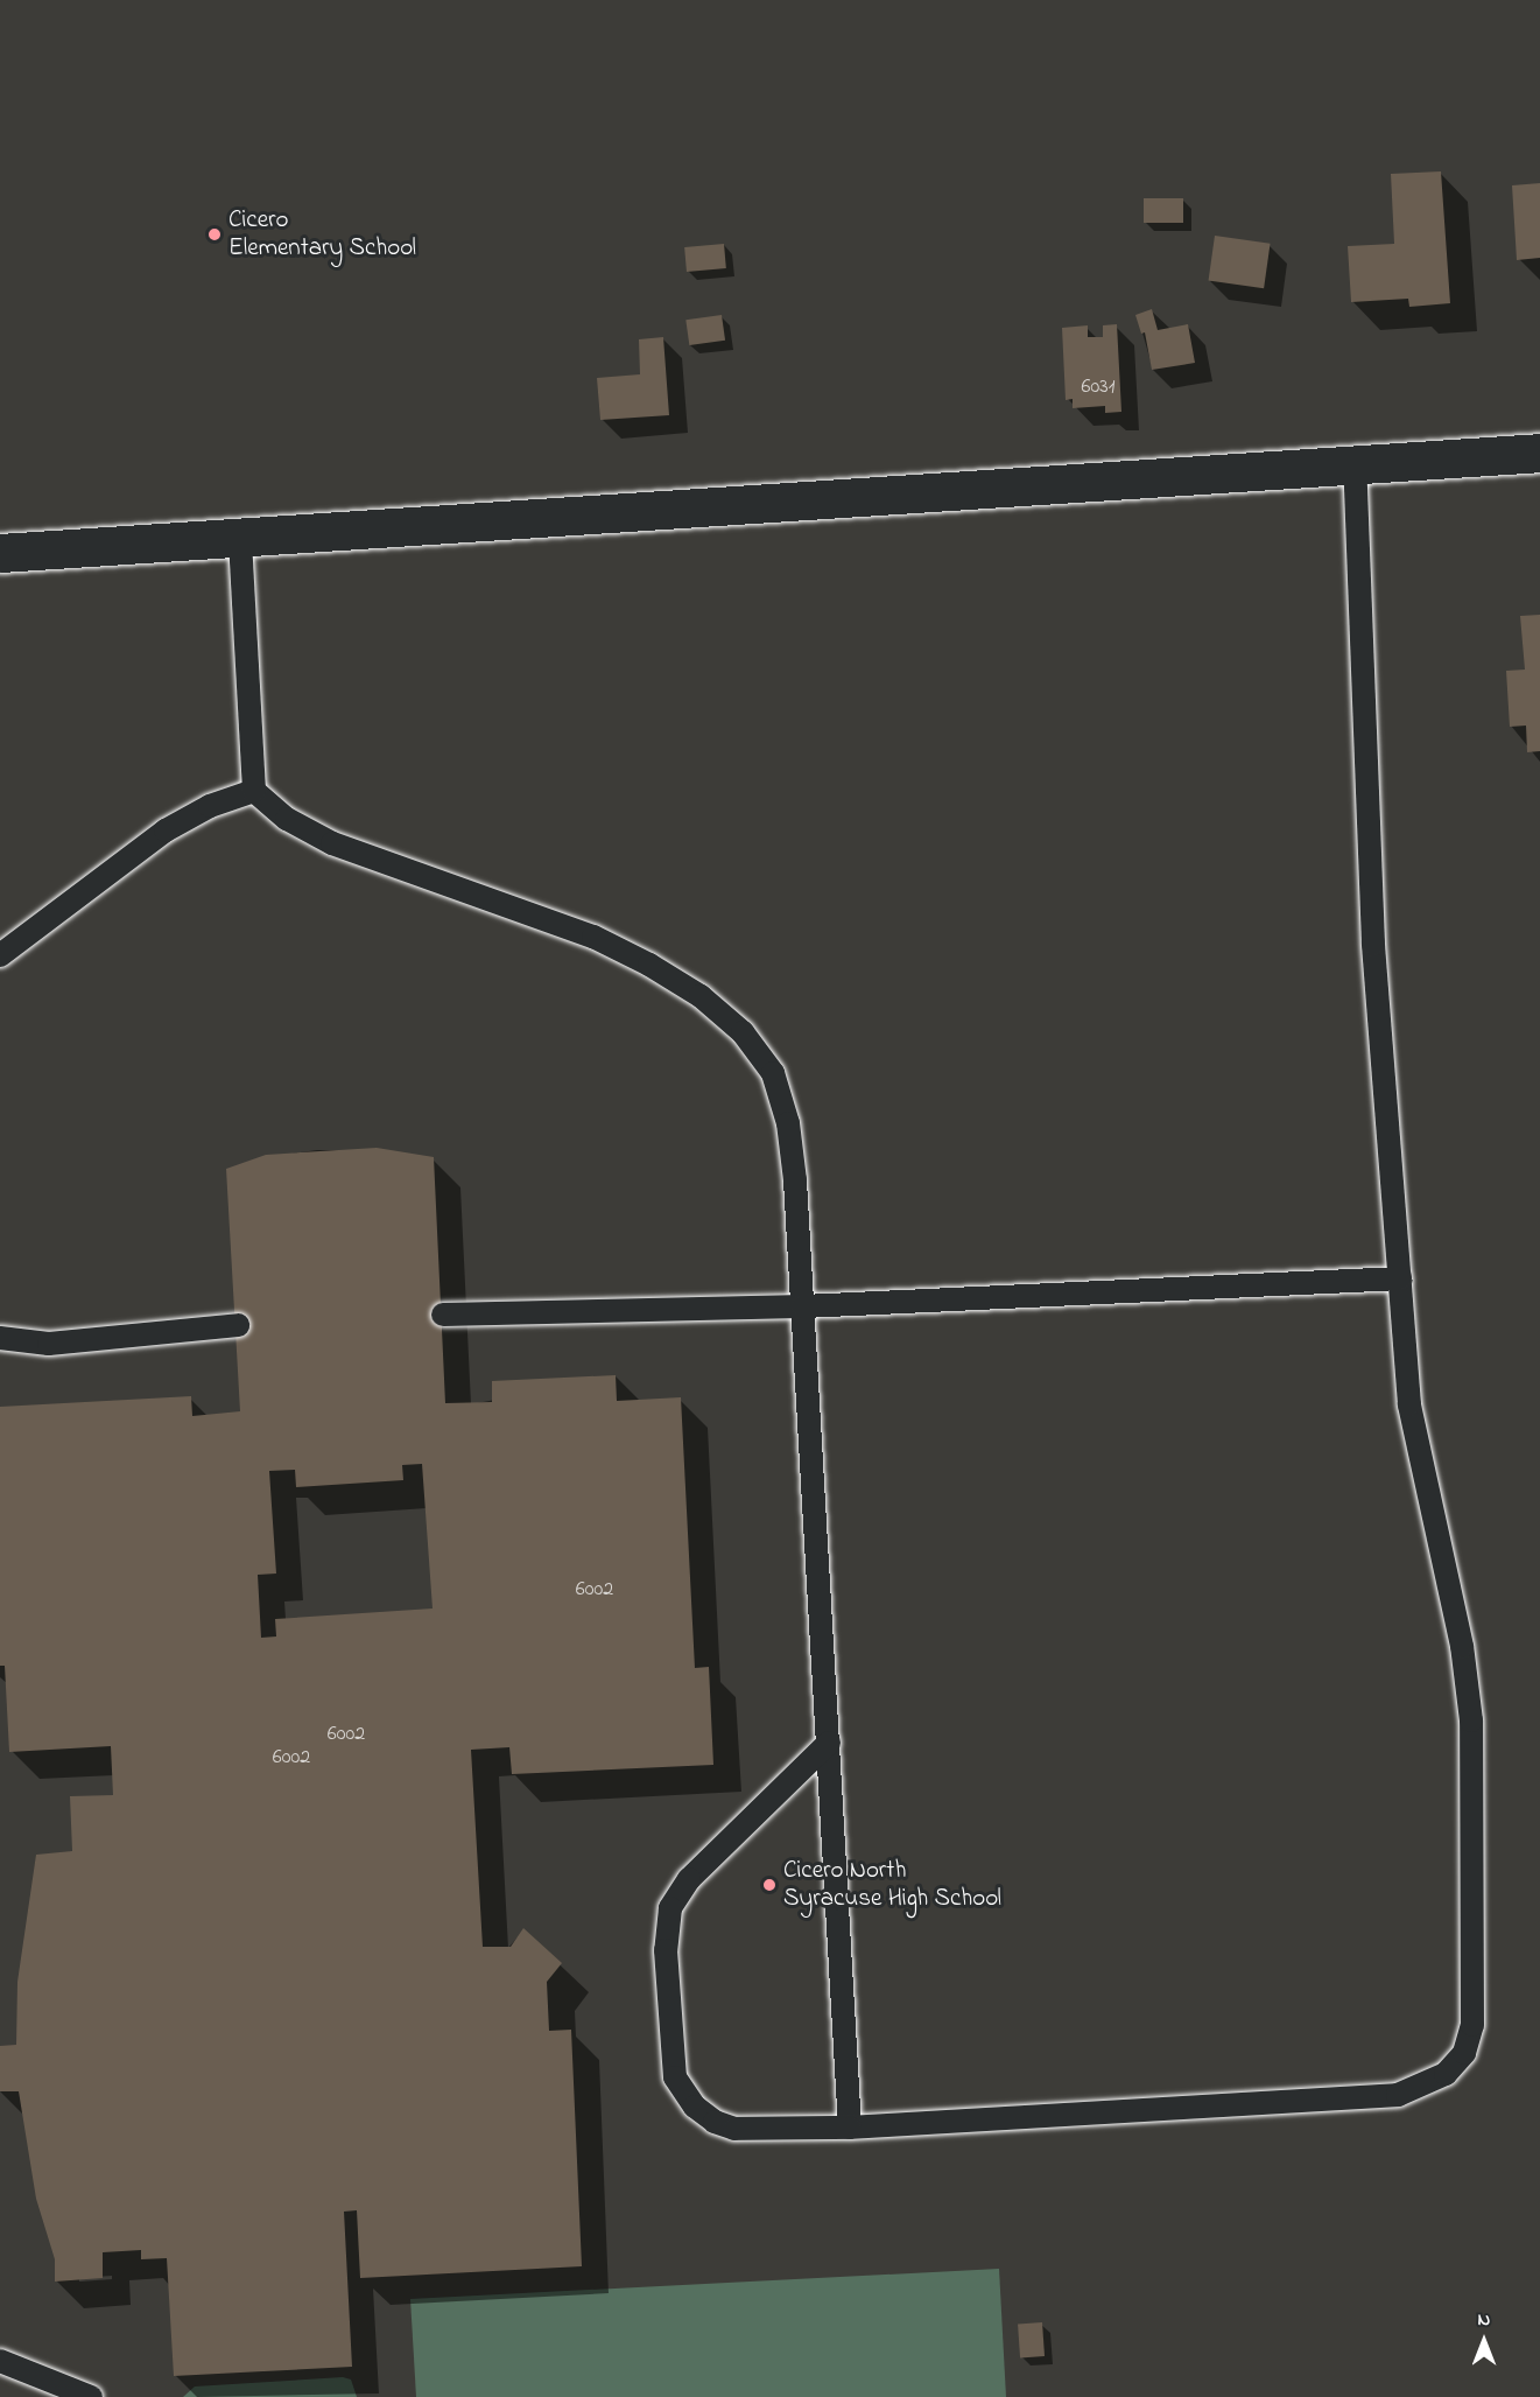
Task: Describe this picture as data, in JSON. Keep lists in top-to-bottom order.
{
  "places": ["Cicero Elementary School", "Cicero North Syracuse High School"],
  "house_numbers": [
    "6031",
    "6002",
    "6002",
    "6002"
  ],
  "north": "top"
}
